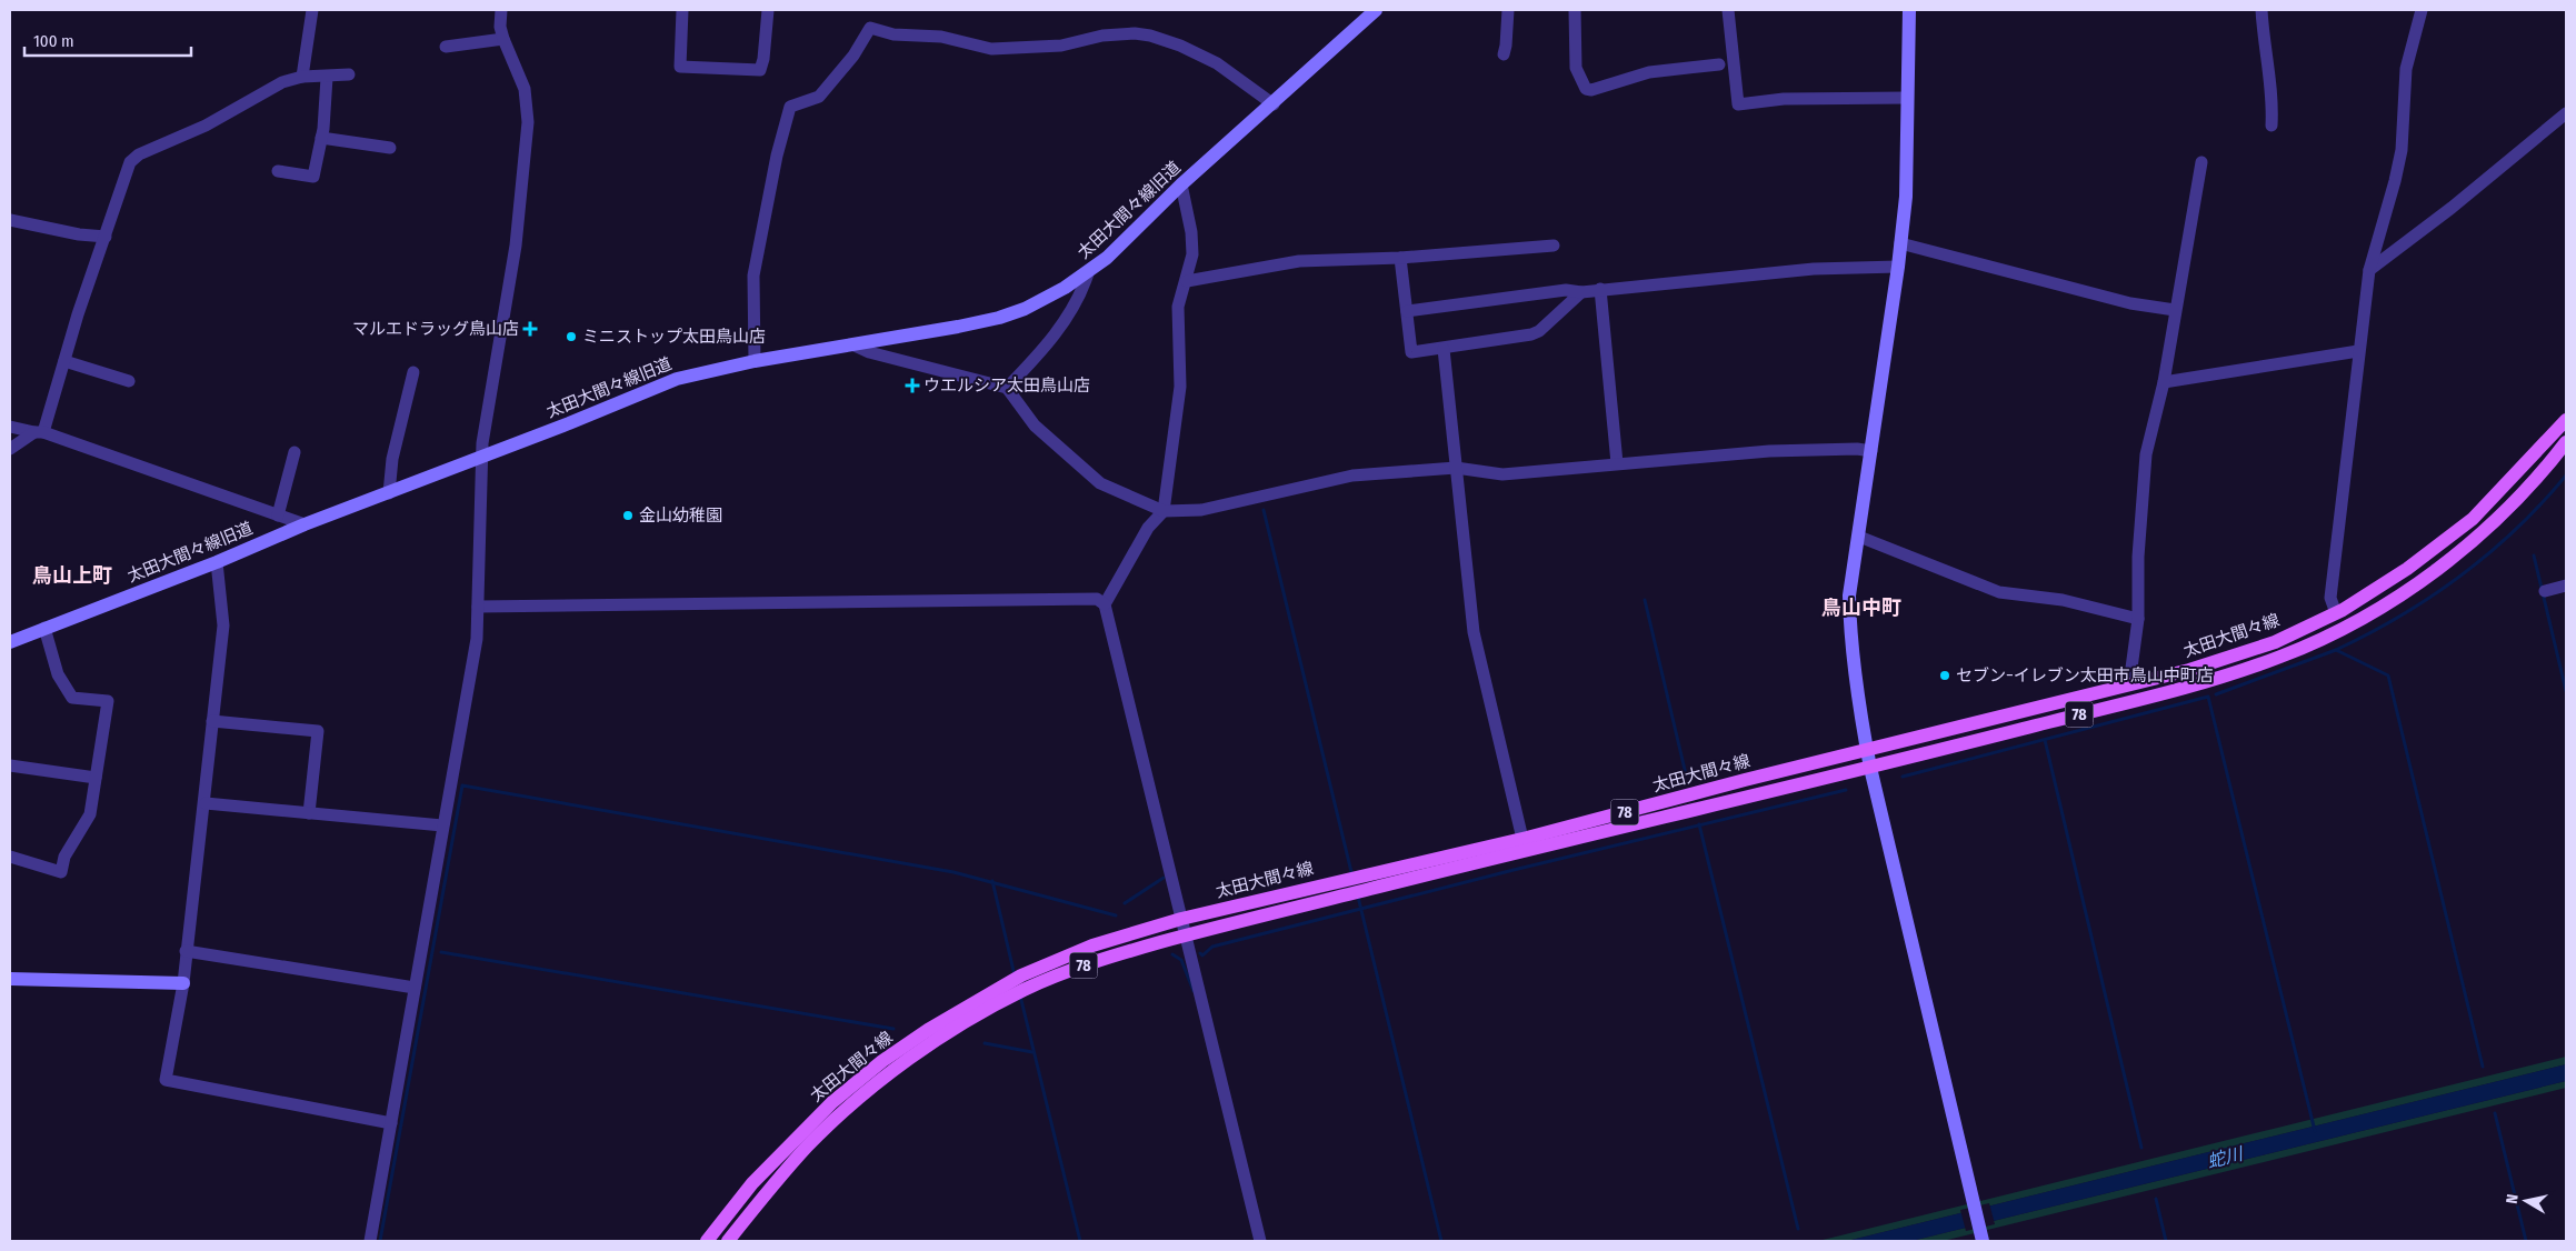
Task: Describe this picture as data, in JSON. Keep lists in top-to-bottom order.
{
  "streets": {
    "main road": ["太田大間々線", "78"],
    "street": ["太田大間々線旧道"]
  },
  "districts": ["鳥山上町", "鳥山中町"],
  "water": ["蛇川"],
  "places": {
    "health": ["マルエドラッグ鳥山店", "ウエルシア太田鳥山店"],
    "other": ["ミニストップ太田鳥山店", "金山幼稚園", "セブン−イレブン太田市鳥山中町店"]
  },
  "scale_bar": "100 m",
  "north": "left"
}
